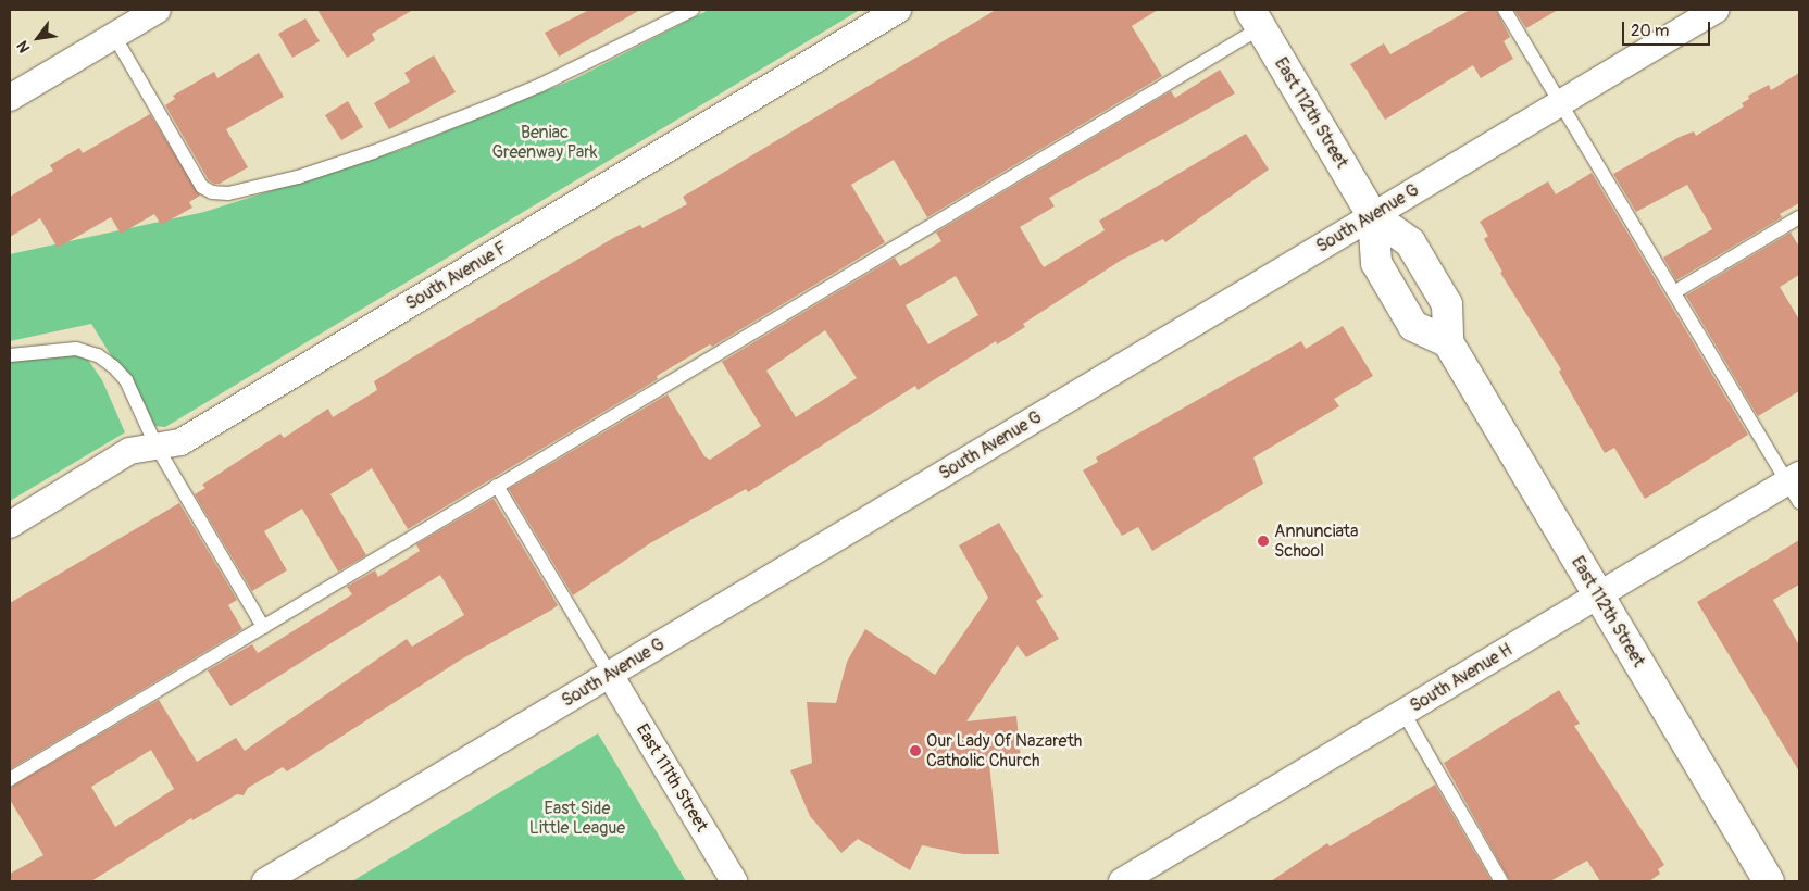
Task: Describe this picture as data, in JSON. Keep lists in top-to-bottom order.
{
  "streets": {
    "street": [
      "East 112th Street",
      "South Avenue G",
      "South Avenue F",
      "South Avenue H",
      "East 111th Street"
    ]
  },
  "crossings": [
    ["East 112th Street", "South Avenue G"],
    ["East 112th Street", "South Avenue H"],
    ["South Avenue G", "East 111th Street"]
  ],
  "parks": ["Beniac Greenway Park", "East Side Little League"],
  "places": ["Annunciata School", "Our Lady Of Nazareth Catholic Church"],
  "scale_bar": "20 m",
  "north": "bottom left"
}
